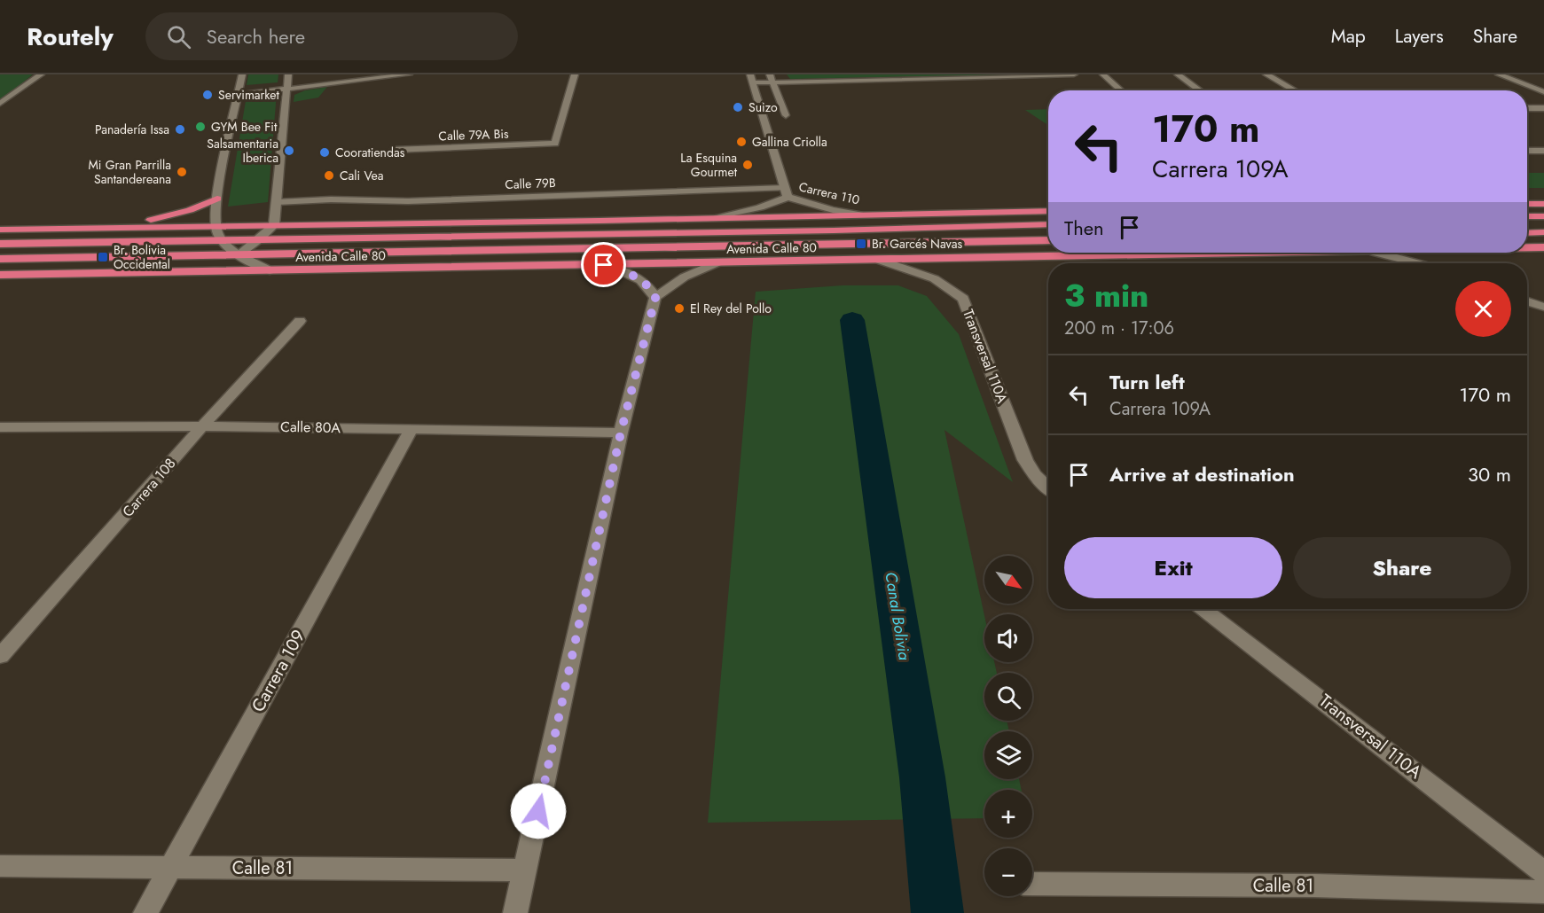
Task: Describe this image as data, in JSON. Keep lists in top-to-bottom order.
{
  "streets": {
    "highway": ["Avenida Calle 80"],
    "street": [
      "Calle 79A Bis",
      "Calle 79B",
      "Carrera 110",
      "Transversal 110A",
      "Calle 80A",
      "Carrera 108",
      "Carrera 109",
      "Calle 81"
    ]
  },
  "crossings": [
    ["Calle 79B", "Carrera 110"],
    ["Avenida Calle 80", "Transversal 110A"],
    ["Calle 80A", "Carrera 108"],
    ["Calle 80A", "Carrera 109"],
    ["Carrera 109", "Calle 81"]
  ],
  "water": ["Canal Bolivia"],
  "places": {
    "other": [
      "Servimarket",
      "Suizo",
      "GYM Bee Fit",
      "Panadería Issa",
      "Gallina Criolla",
      "Salsamentaria Iberica",
      "Cooratiendas",
      "La Esquina Gourmet",
      "Mi Gran Parrilla Santandereana",
      "Cali Vea",
      "El Rey del Pollo"
    ],
    "transit": ["Br. Garcés Navas", "Br. Bolivia Occidental"]
  },
  "north": "bottom right",
  "page": {
    "header": "Routely",
    "search": "Search here",
    "nav": ["Map", "Layers", "Share"],
    "turn": ["170 m", "Carrera 109A"],
    "then": "Then",
    "heading": ["3 min", "200 m · 17:06"],
    "list": [
      {
        "name": "Turn left",
        "note": "Carrera 109A",
        "value": "170 m"
      },
      {
        "name": "Arrive at destination",
        "value": "30 m"
      }
    ],
    "buttons": ["Exit", "Share"],
    "map_buttons": ["+", "−"]
  }
}
